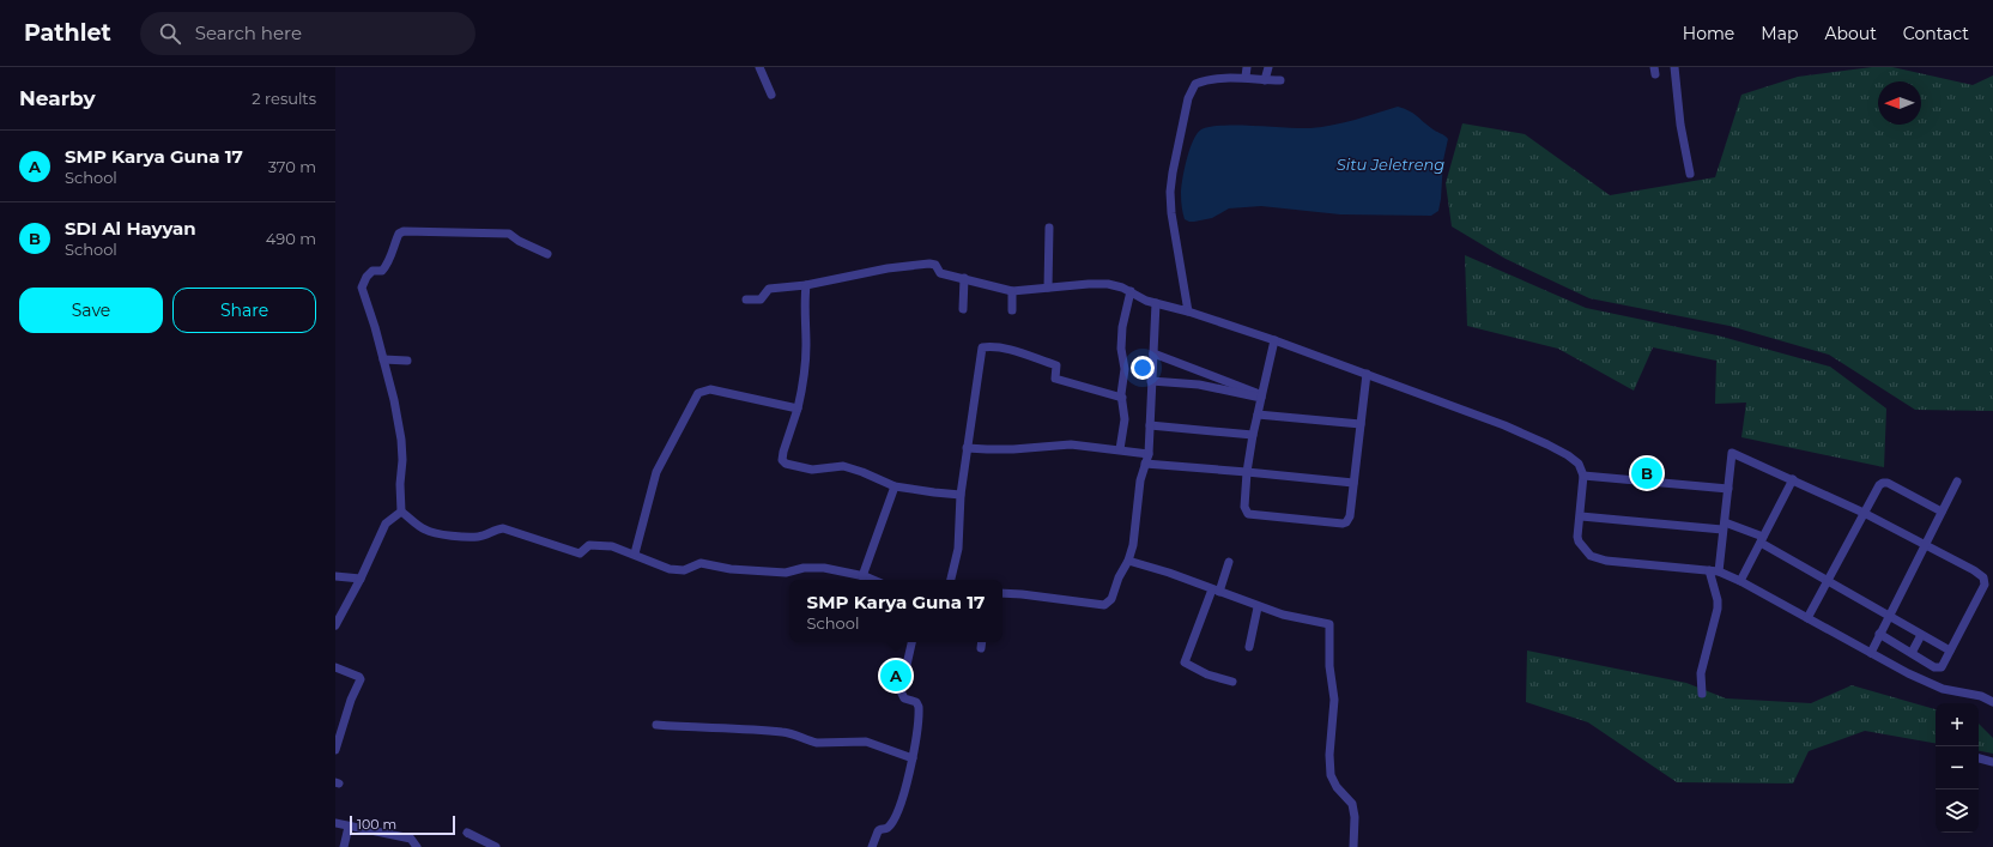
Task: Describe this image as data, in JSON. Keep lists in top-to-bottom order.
{
  "water": ["Situ Jeletreng"],
  "scale_bar": "100 m",
  "north": "left",
  "page": {
    "header": "Pathlet",
    "search": "Search here",
    "nav": [
      "Home",
      "Map",
      "About",
      "Contact"
    ],
    "heading": ["Nearby", "2 results"],
    "list": [
      {
        "mark": "A",
        "name": "SMP Karya Guna 17",
        "note": "School",
        "value": "370 m"
      },
      {
        "mark": "B",
        "name": "SDI Al Hayyan",
        "note": "School",
        "value": "490 m"
      }
    ],
    "buttons": ["Save", "Share"],
    "pins": ["B", "A"],
    "popup": ["SMP Karya Guna 17", "School"],
    "map_buttons": ["+", "−"],
    "scale": "100 m"
  }
}
